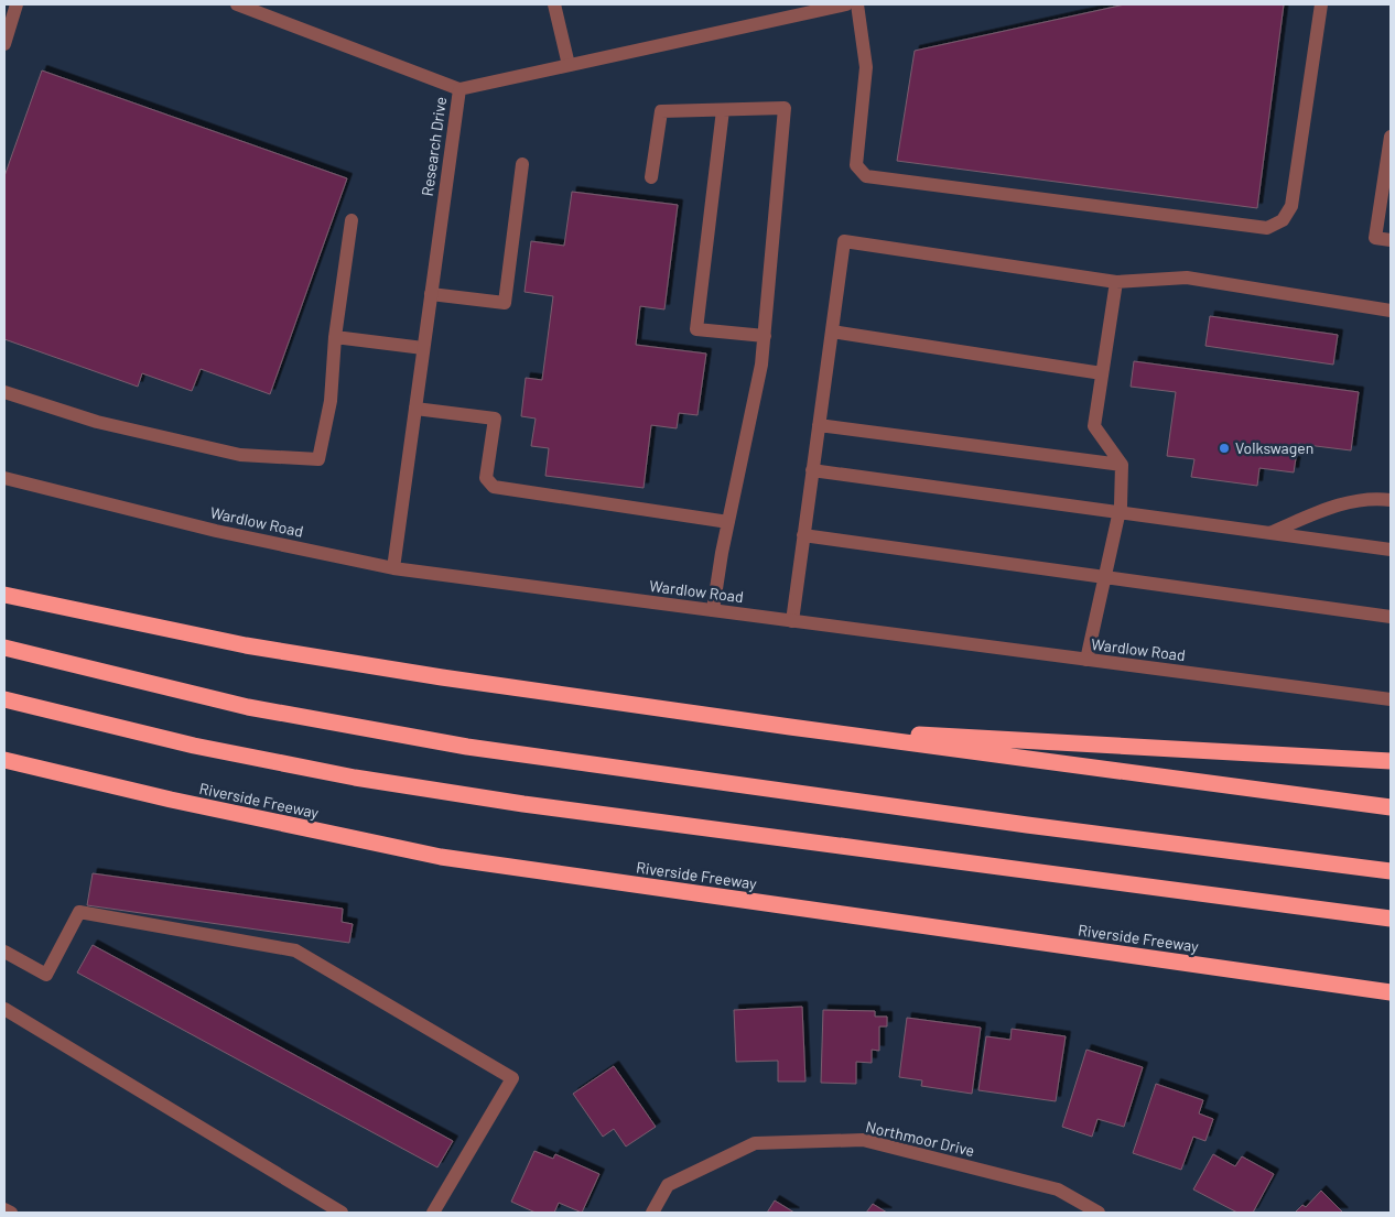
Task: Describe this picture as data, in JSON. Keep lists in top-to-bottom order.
{
  "streets": {
    "highway": ["Riverside Freeway"],
    "street": ["Research Drive", "Wardlow Road", "Northmoor Drive"]
  },
  "crossings": [
    ["Research Drive", "Wardlow Road"]
  ],
  "places": ["Volkswagen"]
}
